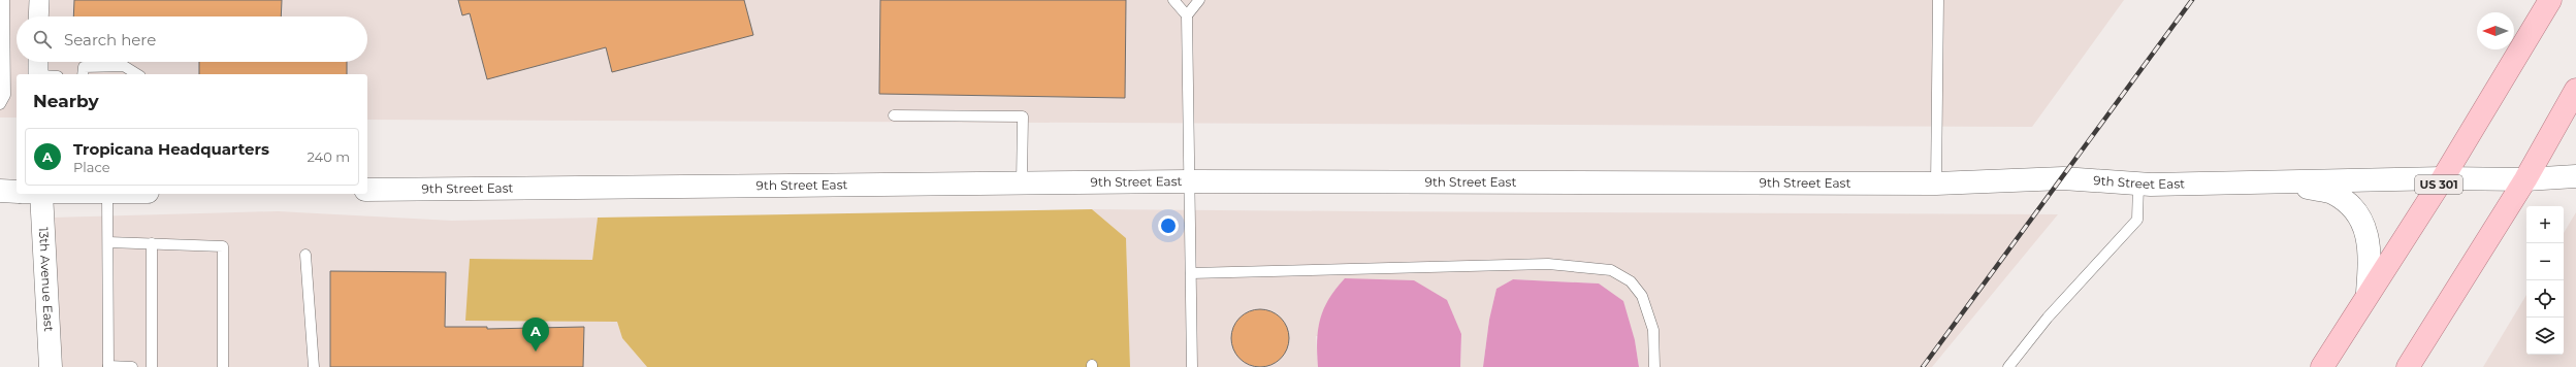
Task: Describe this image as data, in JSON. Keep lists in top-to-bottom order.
{
  "streets": {
    "main road": ["US 301"],
    "street": ["9th Street East", "13th Avenue East"]
  },
  "crossings": [
    ["9th Street East", "US 301"]
  ],
  "north": "left",
  "page": {
    "search": "Search here",
    "heading": "Nearby",
    "list": [
      {
        "mark": "A",
        "name": "Tropicana Headquarters",
        "note": "Place",
        "value": "240 m"
      }
    ],
    "map_buttons": ["+", "−"],
    "pins": "A"
  }
}
